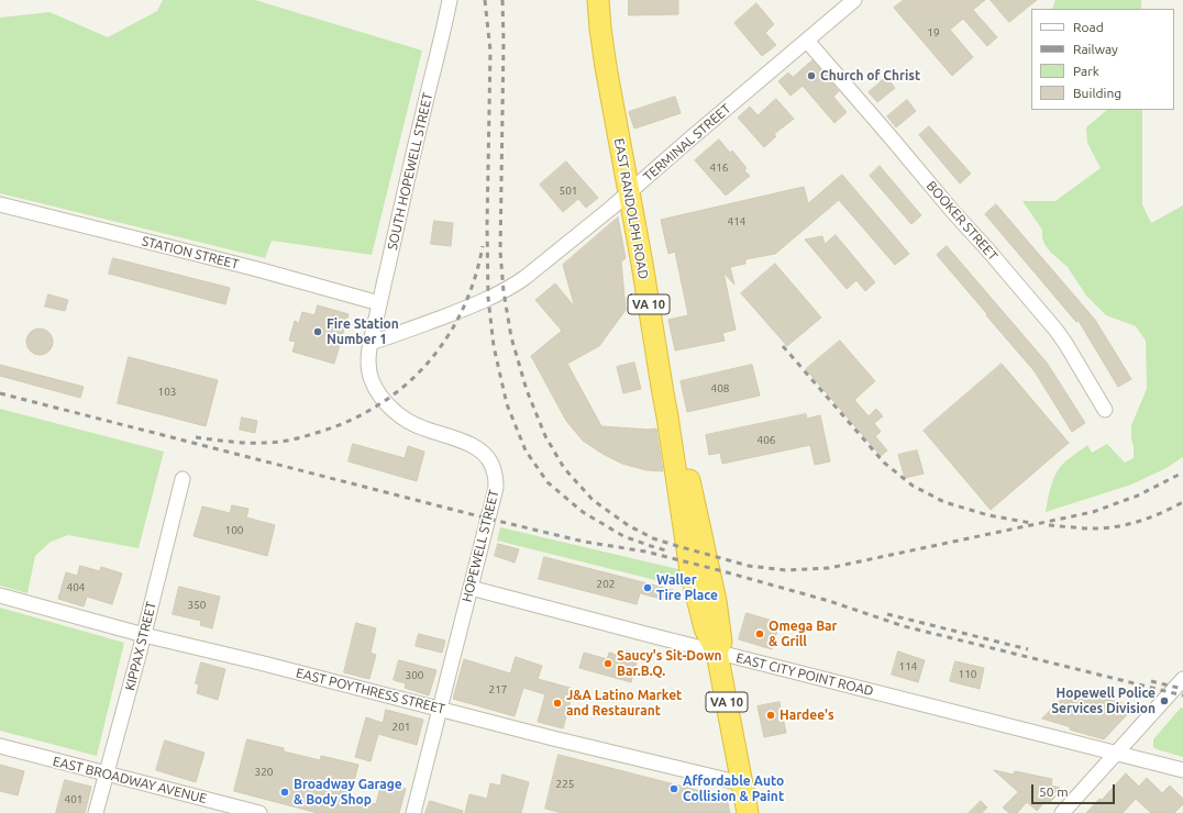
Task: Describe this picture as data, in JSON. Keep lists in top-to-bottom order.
{
  "streets": {
    "highway": ["EAST RANDOLPH ROAD", "VA 10"],
    "street": [
      "TERMINAL STREET",
      "SOUTH HOPEWELL STREET",
      "BOOKER STREET",
      "STATION STREET",
      "HOPEWELL STREET",
      "KIPPAX STREET",
      "EAST CITY POINT ROAD",
      "EAST POYTHRESS STREET",
      "EAST BROADWAY AVENUE"
    ]
  },
  "crossings": [
    ["TERMINAL STREET", "SOUTH HOPEWELL STREET"],
    ["TERMINAL STREET", "EAST RANDOLPH ROAD"],
    ["TERMINAL STREET", "BOOKER STREET"],
    ["TERMINAL STREET", "HOPEWELL STREET"],
    ["SOUTH HOPEWELL STREET", "STATION STREET"],
    ["SOUTH HOPEWELL STREET", "HOPEWELL STREET"],
    ["EAST RANDOLPH ROAD", "EAST CITY POINT ROAD"],
    ["EAST RANDOLPH ROAD", "EAST POYTHRESS STREET"],
    ["HOPEWELL STREET", "EAST CITY POINT ROAD"],
    ["HOPEWELL STREET", "EAST POYTHRESS STREET"],
    ["KIPPAX STREET", "EAST POYTHRESS STREET"],
    ["KIPPAX STREET", "EAST BROADWAY AVENUE"]
  ],
  "places": [
    "Church of Christ",
    "Fire Station Number 1",
    "Waller Tire Place",
    "Omega Bar & Grill",
    "Saucy's Sit-Down Bar.B.Q.",
    "Hopewell Police Services Division",
    "J&A Latino Market and Restaurant",
    "Hardee's",
    "Affordable Auto Collision & Paint",
    "Broadway Garage & Body Shop"
  ],
  "house_numbers": [
    "19",
    "416",
    "501",
    "414",
    "408",
    "103",
    "406",
    "100",
    "202",
    "404",
    "350",
    "114",
    "110",
    "300",
    "217",
    "201",
    "320",
    "225",
    "401"
  ],
  "legend": [
    "Road",
    "Railway",
    "Park",
    "Building"
  ],
  "scale_bar": "50 m"
}
